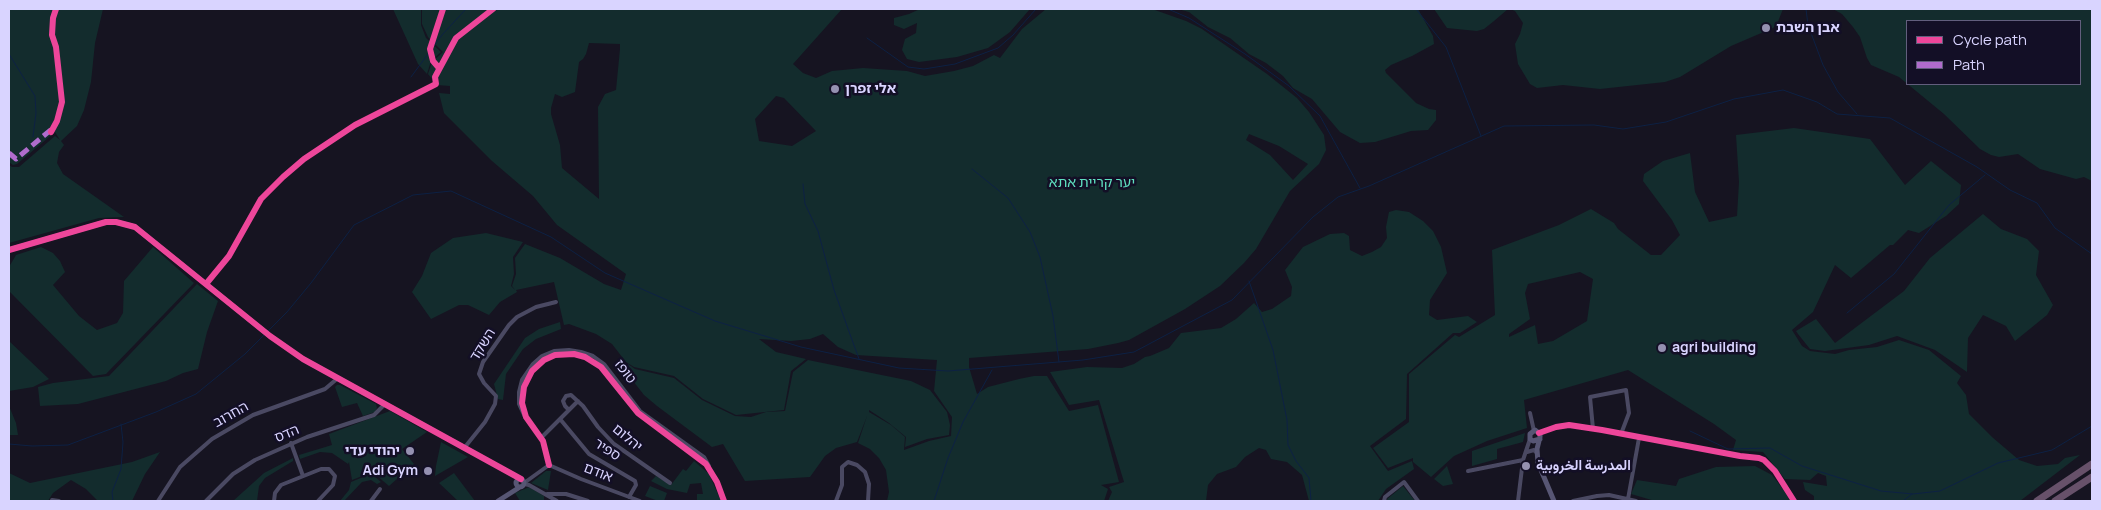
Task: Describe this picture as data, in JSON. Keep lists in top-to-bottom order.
{
  "streets": {
    "street": [
      "השקד",
      "טופז",
      "החרוב",
      "הדס",
      "יהלום",
      "ספיר",
      "אודם"
    ]
  },
  "crossings": [
    ["טופז", "אודם"],
    ["ספיר", "אודם"]
  ],
  "parks": ["יער קריית אתא"],
  "places": [
    "אבן השבת",
    "אלי זפרן",
    "agri building",
    "יהודי עדי",
    "المدرسة الخروبية",
    "Adi Gym"
  ],
  "legend": ["Cycle path", "Path"]
}
